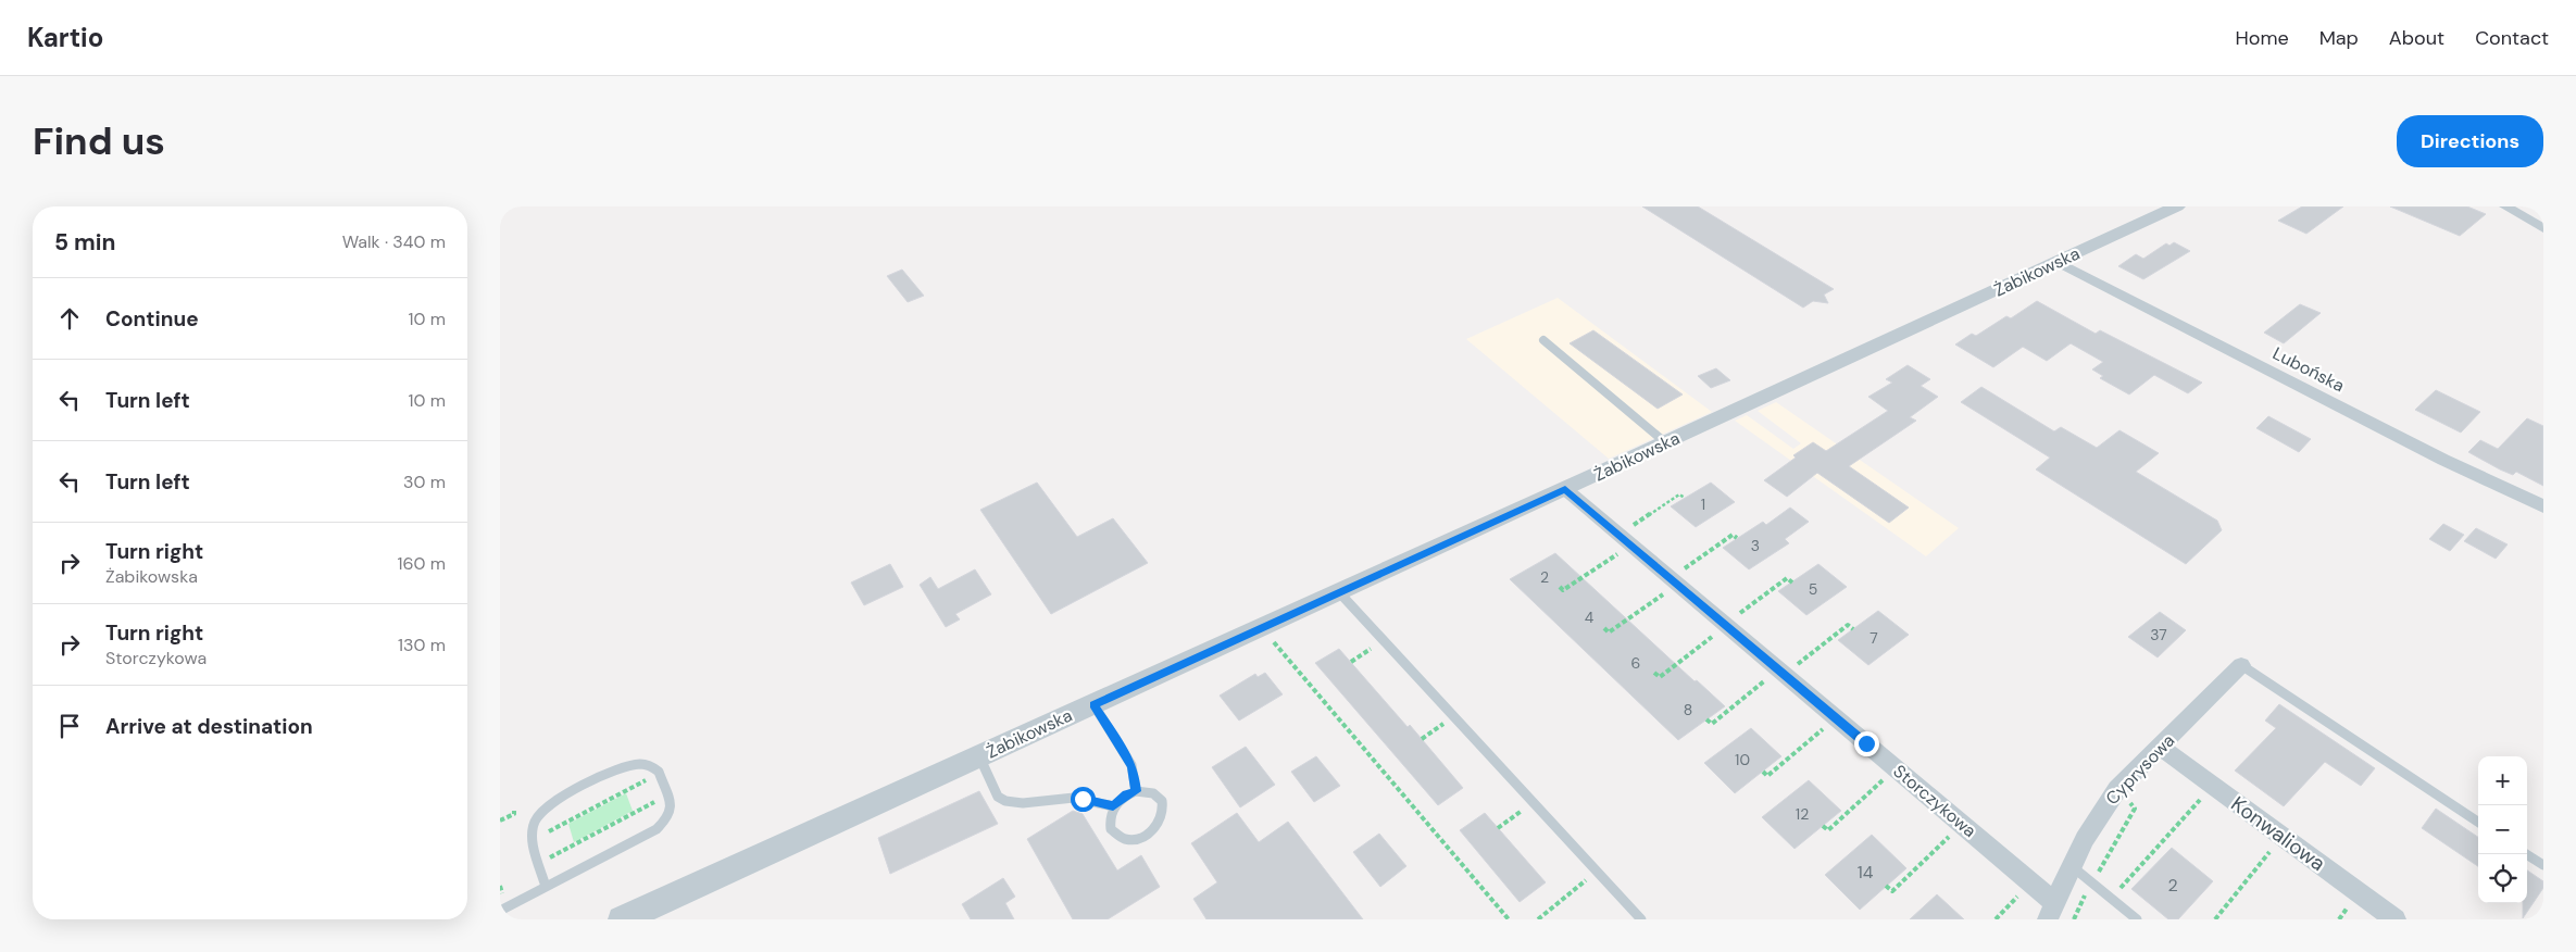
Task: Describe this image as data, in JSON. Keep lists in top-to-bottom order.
{
  "streets": {
    "street": [
      "Żabikowska",
      "Lubońska",
      "Cyprysowa",
      "Storczykowa",
      "Konwaliowa"
    ]
  },
  "crossings": [
    ["Żabikowska", "Lubońska"],
    ["Żabikowska", "Storczykowa"],
    ["Cyprysowa", "Storczykowa"],
    ["Cyprysowa", "Konwaliowa"]
  ],
  "house_numbers": [
    "1",
    "3",
    "2",
    "5",
    "4",
    "37",
    "7",
    "6",
    "8",
    "10",
    "12",
    "14",
    "2"
  ],
  "page": {
    "header": "Kartio",
    "nav": [
      "Home",
      "Map",
      "About",
      "Contact"
    ],
    "buttons": "Directions",
    "title": "Find us",
    "heading": ["5 min", "Walk · 340 m"],
    "list": [
      ["Continue", "10 m"],
      ["Turn left", "10 m"],
      ["Turn left", "30 m"],
      ["Turn right", "Żabikowska", "160 m"],
      ["Turn right", "Storczykowa", "130 m"],
      "Arrive at destination"
    ],
    "map_buttons": ["+", "−"]
  }
}
